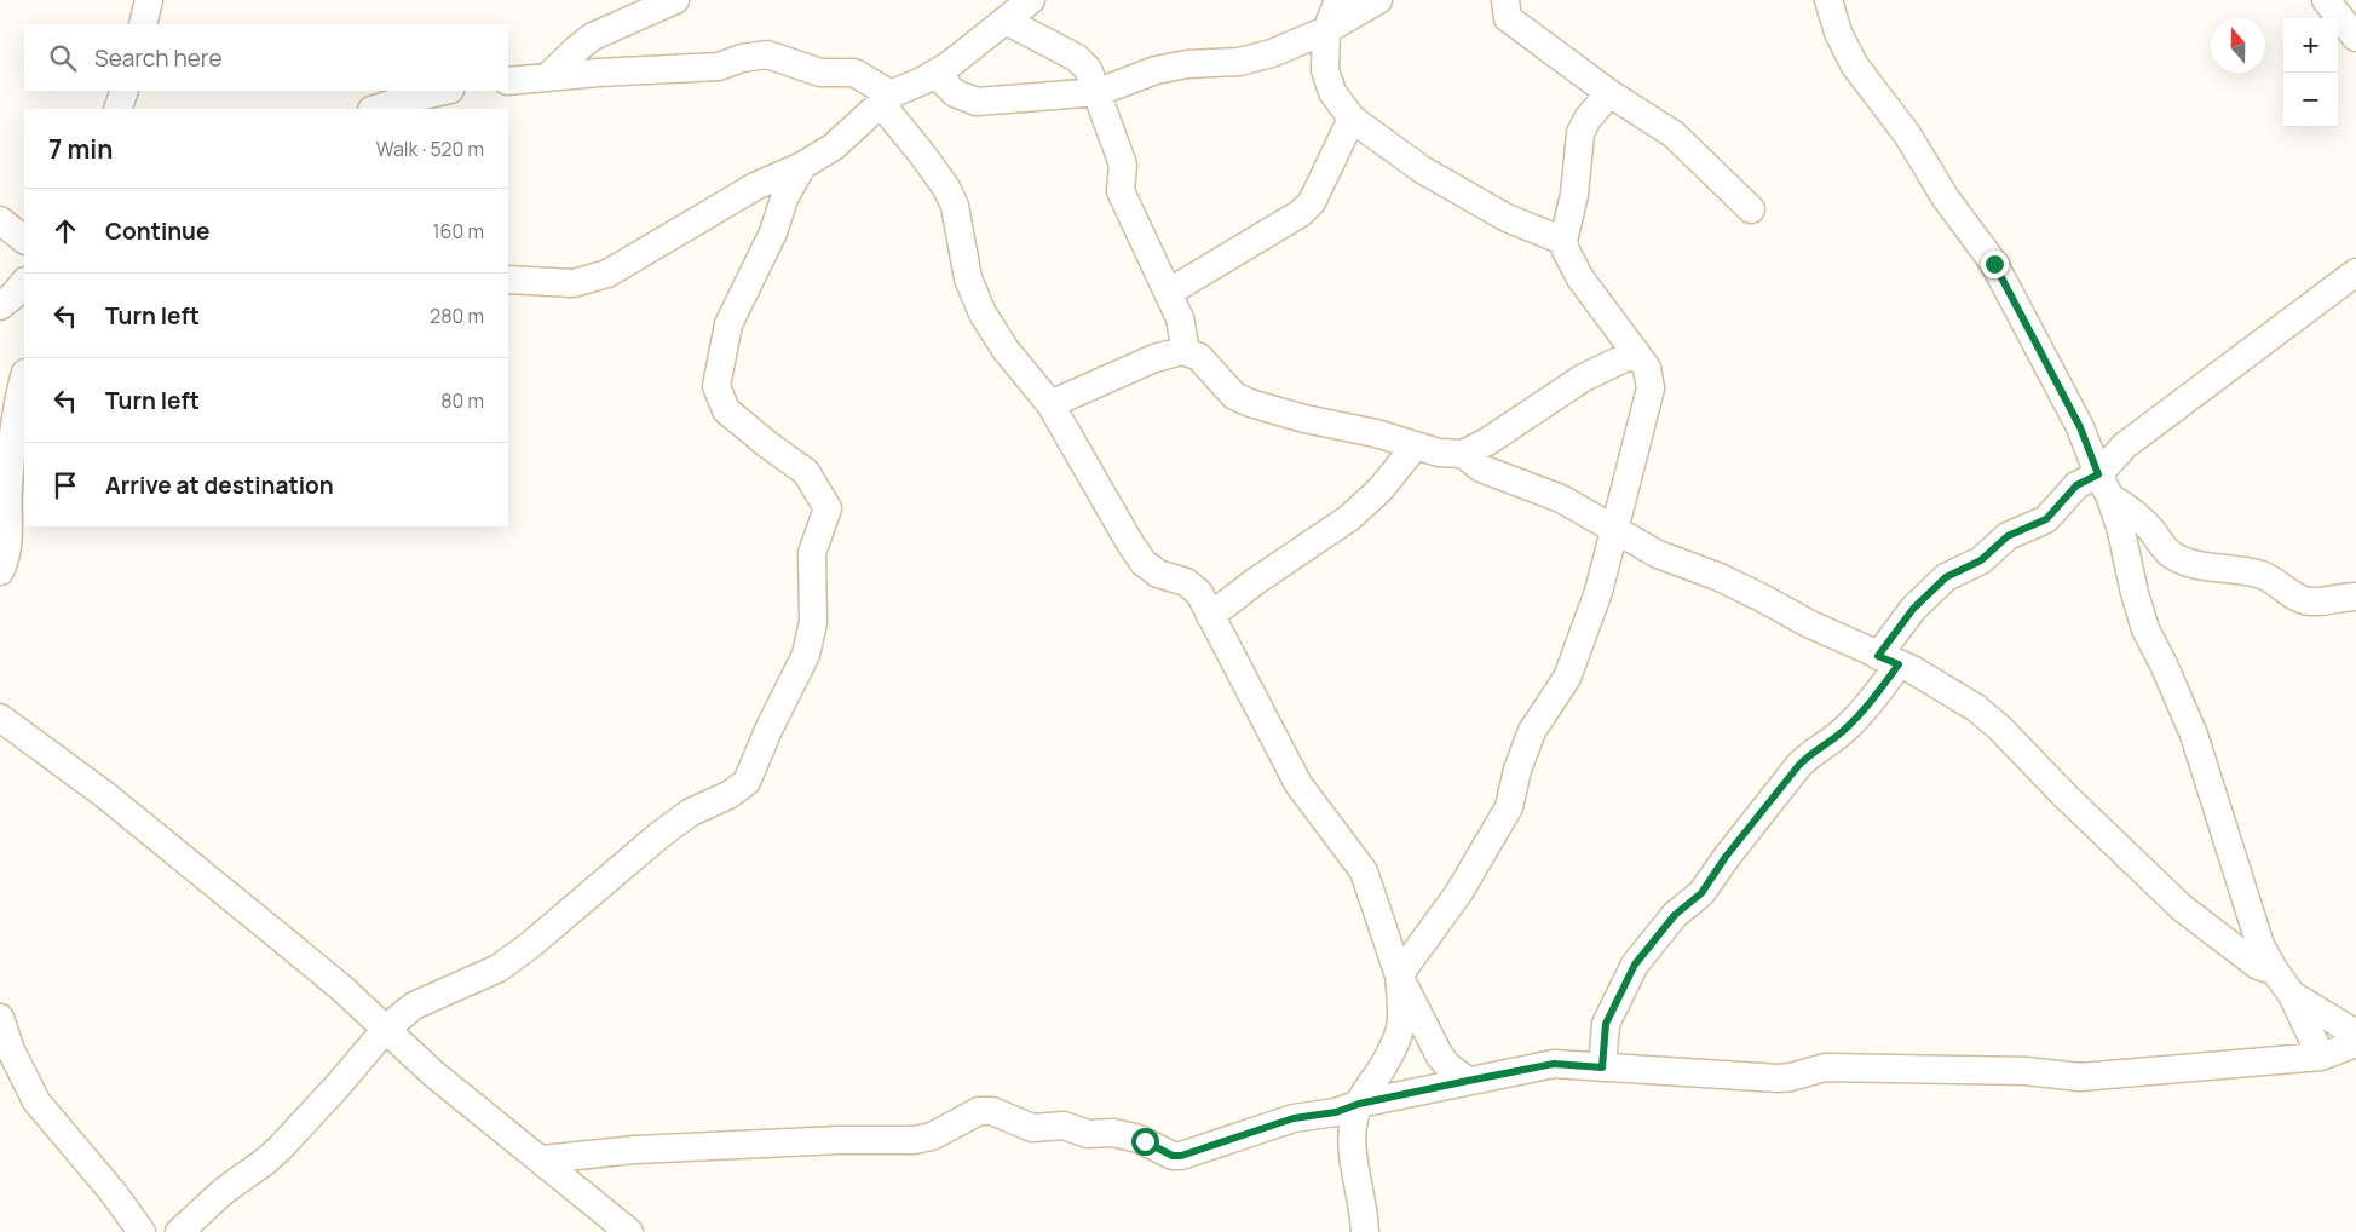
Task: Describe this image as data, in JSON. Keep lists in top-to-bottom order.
{
  "north": "top",
  "page": {
    "map_buttons": ["+", "−"],
    "search": "Search here",
    "heading": ["7 min", "Walk · 520 m"],
    "list": [
      ["Continue", "160 m"],
      ["Turn left", "280 m"],
      ["Turn left", "80 m"],
      "Arrive at destination"
    ]
  }
}
